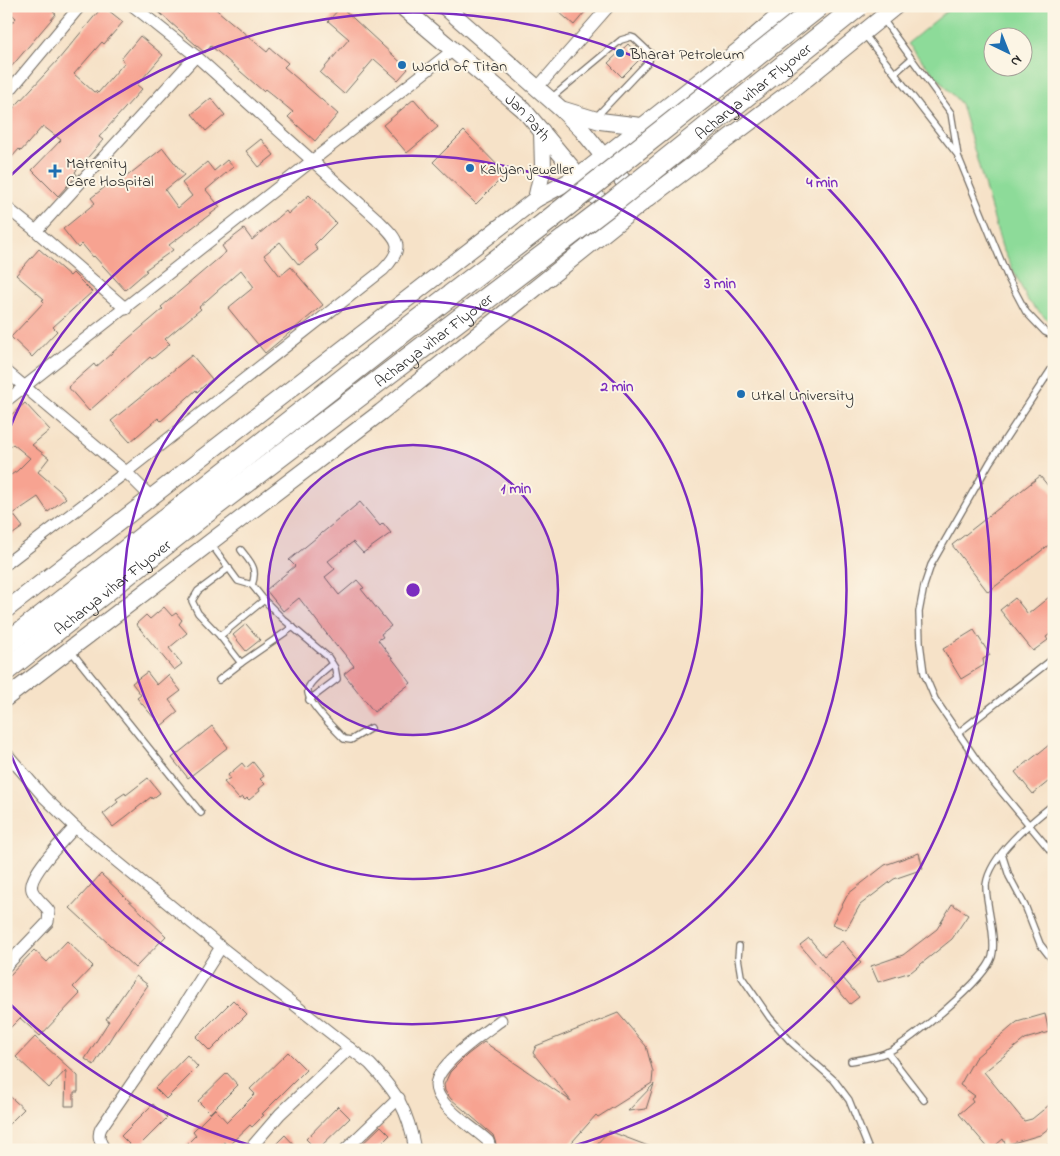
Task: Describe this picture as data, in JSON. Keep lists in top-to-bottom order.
{
  "streets": {
    "highway": ["Acharya vihar Flyover"],
    "street": ["Jan Path"]
  },
  "places": {
    "other": [
      "Bharat Petroleum",
      "World of Titan",
      "Kalyan jeweller",
      "Utkal University"
    ],
    "health": ["Matrenity Care Hospital"]
  },
  "north": "bottom right",
  "rings": [
    "4 min",
    "3 min",
    "2 min",
    "1 min"
  ]
}
